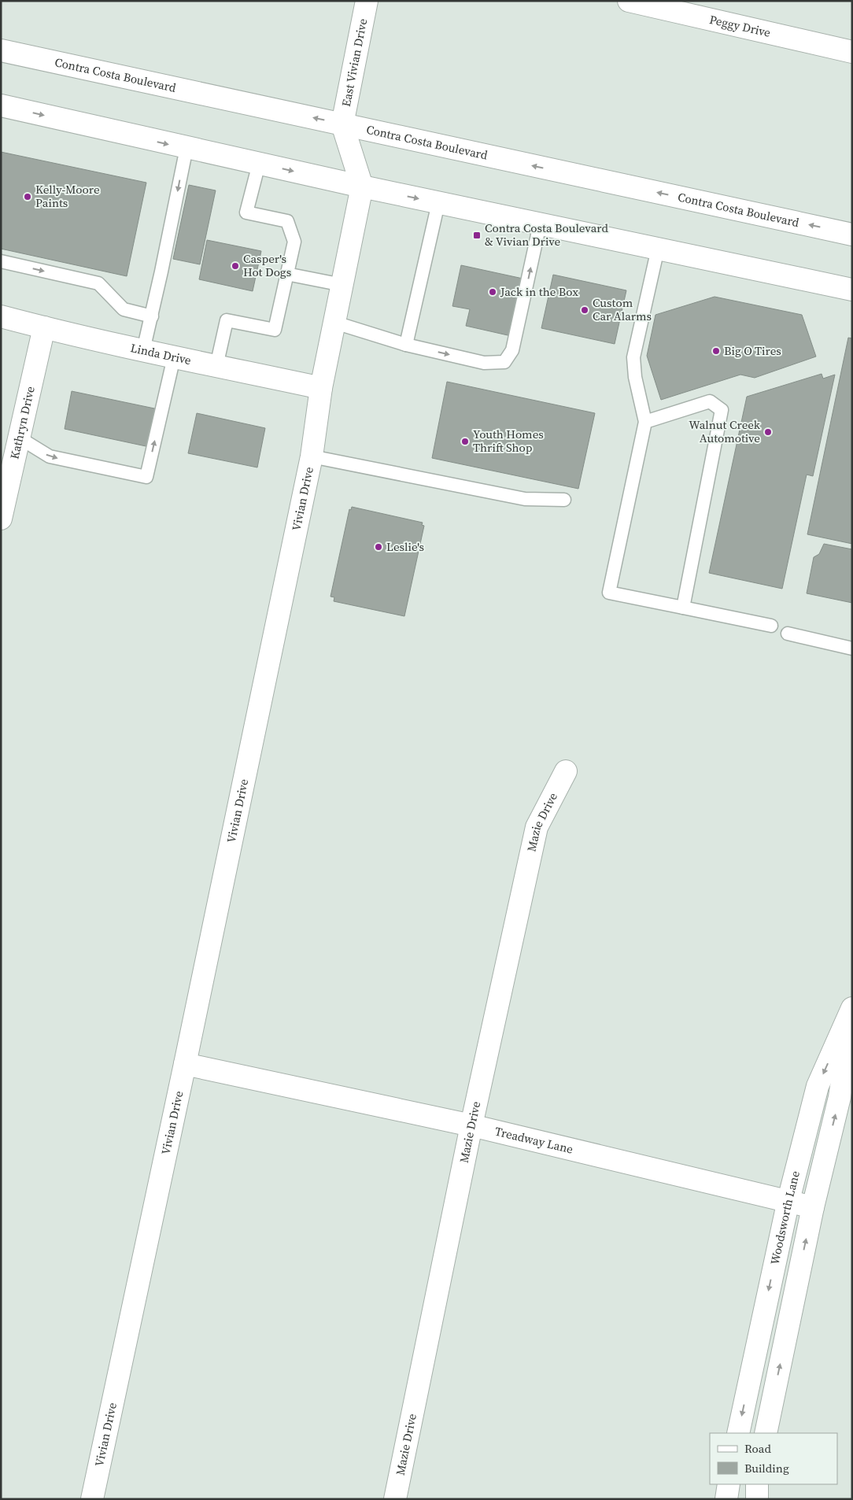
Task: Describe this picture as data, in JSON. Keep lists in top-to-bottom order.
{
  "streets": {
    "street": [
      "Peggy Drive",
      "East Vivian Drive",
      "Contra Costa Boulevard",
      "Linda Drive",
      "Kathryn Drive",
      "Vivian Drive",
      "Mazie Drive",
      "Treadway Lane",
      "Woodsworth Lane"
    ]
  },
  "crossings": [
    ["East Vivian Drive", "Contra Costa Boulevard"],
    ["East Vivian Drive", "Vivian Drive"],
    ["Contra Costa Boulevard", "Vivian Drive"],
    ["Linda Drive", "Kathryn Drive"],
    ["Linda Drive", "Vivian Drive"],
    ["Vivian Drive", "Treadway Lane"],
    ["Mazie Drive", "Treadway Lane"],
    ["Treadway Lane", "Woodsworth Lane"]
  ],
  "places": {
    "other": [
      "Kelly-Moore Paints",
      "Casper's Hot Dogs",
      "Jack in the Box",
      "Custom Car Alarms",
      "Big O Tires",
      "Walnut Creek Automotive",
      "Youth Homes Thrift Shop",
      "Leslie's"
    ],
    "transit": ["Contra Costa Boulevard & Vivian Drive"]
  },
  "legend": ["Road", "Building"]
}
